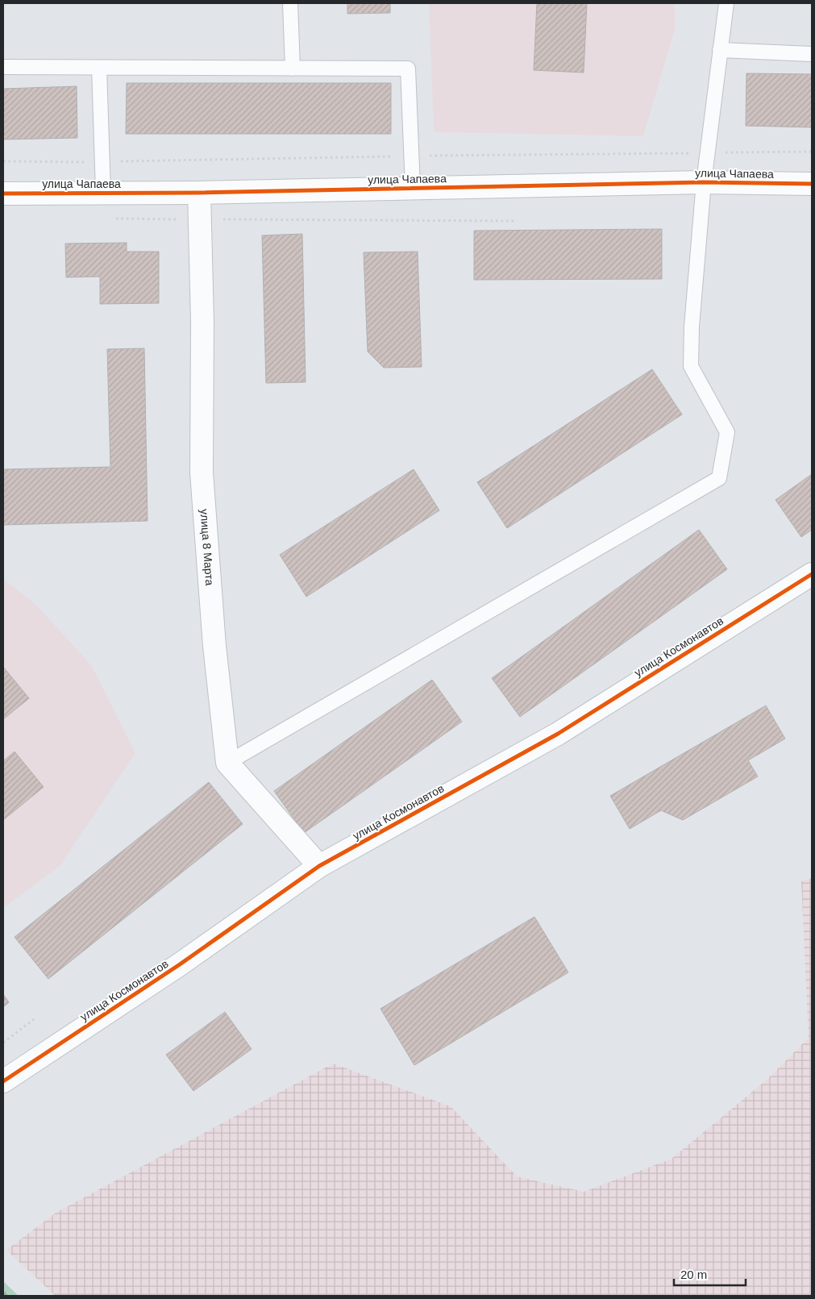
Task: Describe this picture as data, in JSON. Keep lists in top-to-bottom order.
{
  "streets": {
    "street": ["улица Чапаева", "улица 8 Марта", "улица Космонавтов"]
  },
  "crossings": [
    ["улица Чапаева", "улица 8 Марта"]
  ],
  "scale_bar": "20 m"
}
